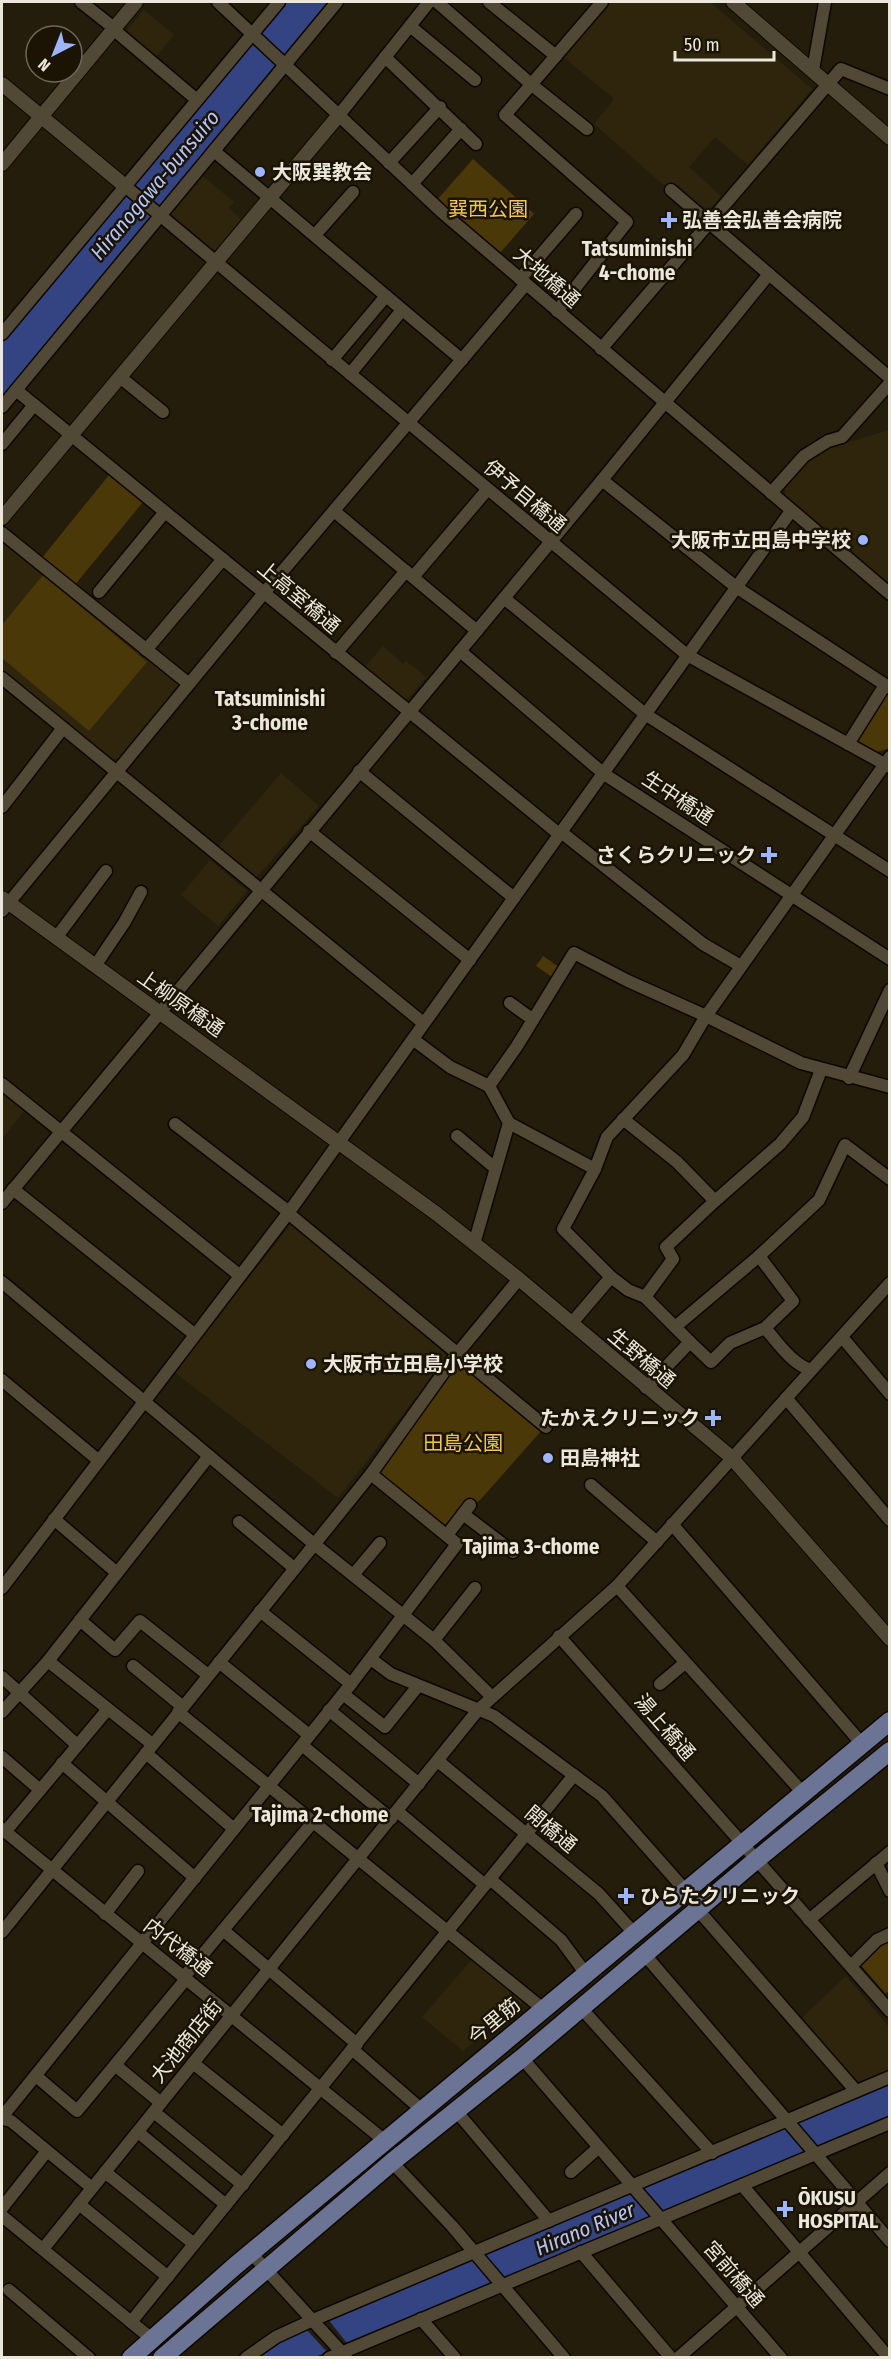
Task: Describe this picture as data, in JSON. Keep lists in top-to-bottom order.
{
  "streets": {
    "main road": ["今里筋"],
    "street": [
      "大地橋通",
      "伊予目橋通",
      "上高室橋通",
      "生中橋通",
      "上柳原橋通",
      "生野橋通",
      "湯上橋通",
      "開橋通",
      "内代橋通",
      "大池商店街",
      "宮前橋通"
    ]
  },
  "crossings": [
    ["上柳原橋通", "生野橋通"],
    ["生野橋通", "大池商店街"],
    ["湯上橋通", "今里筋"],
    ["湯上橋通", "大池商店街"],
    ["開橋通", "今里筋"],
    ["開橋通", "大池商店街"],
    ["内代橋通", "今里筋"],
    ["内代橋通", "大池商店街"]
  ],
  "districts": [
    "Tatsuminishi 4-chome",
    "Tatsuminishi 3-chome",
    "Tajima 3-chome",
    "Tajima 2-chome"
  ],
  "water": ["Hiranogawa-bunsuiro", "Hirano River"],
  "parks": ["巽西公園", "田島公園"],
  "places": {
    "other": [
      "大阪巽教会",
      "大阪市立田島中学校",
      "大阪市立田島小学校",
      "田島神社"
    ],
    "health": [
      "弘善会弘善会病院",
      "さくらクリニック",
      "たかえクリニック",
      "ひらたクリニック",
      "ŌKUSU HOSPITAL"
    ]
  },
  "scale_bar": "50 m",
  "north": "bottom left"
}
